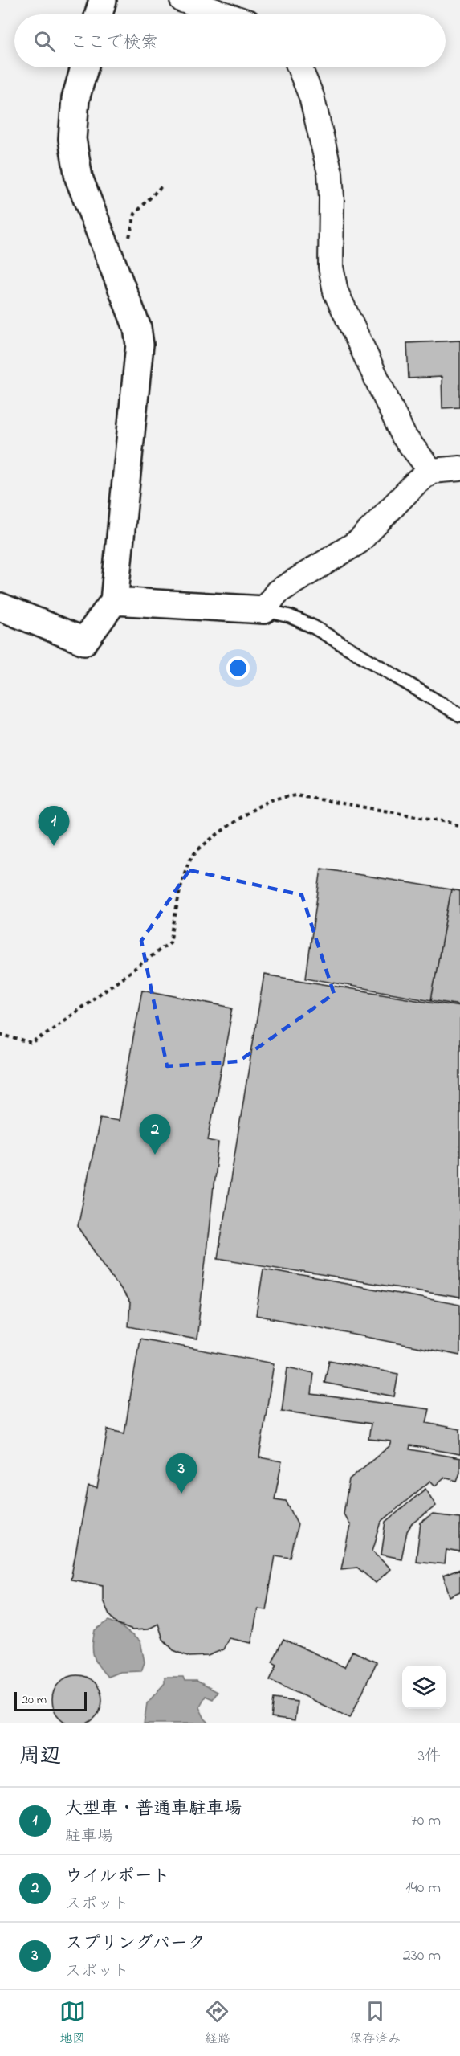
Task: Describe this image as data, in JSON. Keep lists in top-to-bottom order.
{
  "scale_bar": "20 m",
  "page": {
    "search": "ここで検索",
    "pins": ["1", "2", "3"],
    "scale": "20 m",
    "heading": ["周辺", "3件"],
    "list": [
      {
        "mark": "1",
        "name": "大型車・普通車駐車場",
        "note": "駐車場",
        "value": "70 m"
      },
      {
        "mark": "2",
        "name": "ウイルポート",
        "note": "スポット",
        "value": "140 m"
      },
      {
        "mark": "3",
        "name": "スプリングパーク",
        "note": "スポット",
        "value": "230 m"
      }
    ],
    "nav": ["地図", "経路", "保存済み"]
  }
}
